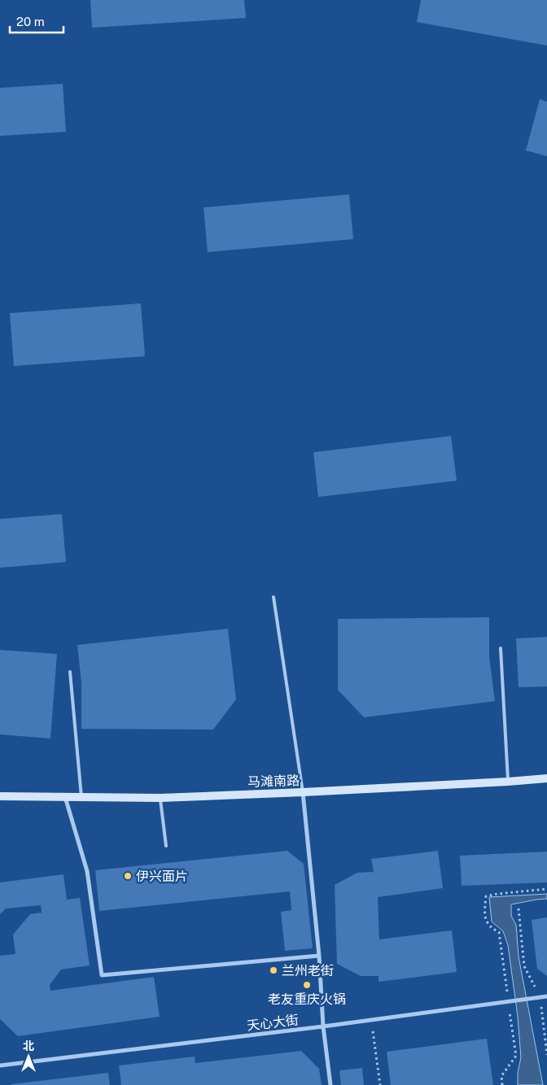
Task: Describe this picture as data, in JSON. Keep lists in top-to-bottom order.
{
  "streets": {
    "main road": ["马滩南路"],
    "street": ["天心大街"]
  },
  "places": ["伊兴面片", "兰州老街", "老友重庆火锅"],
  "scale_bar": "20 m",
  "north": "top"
}
